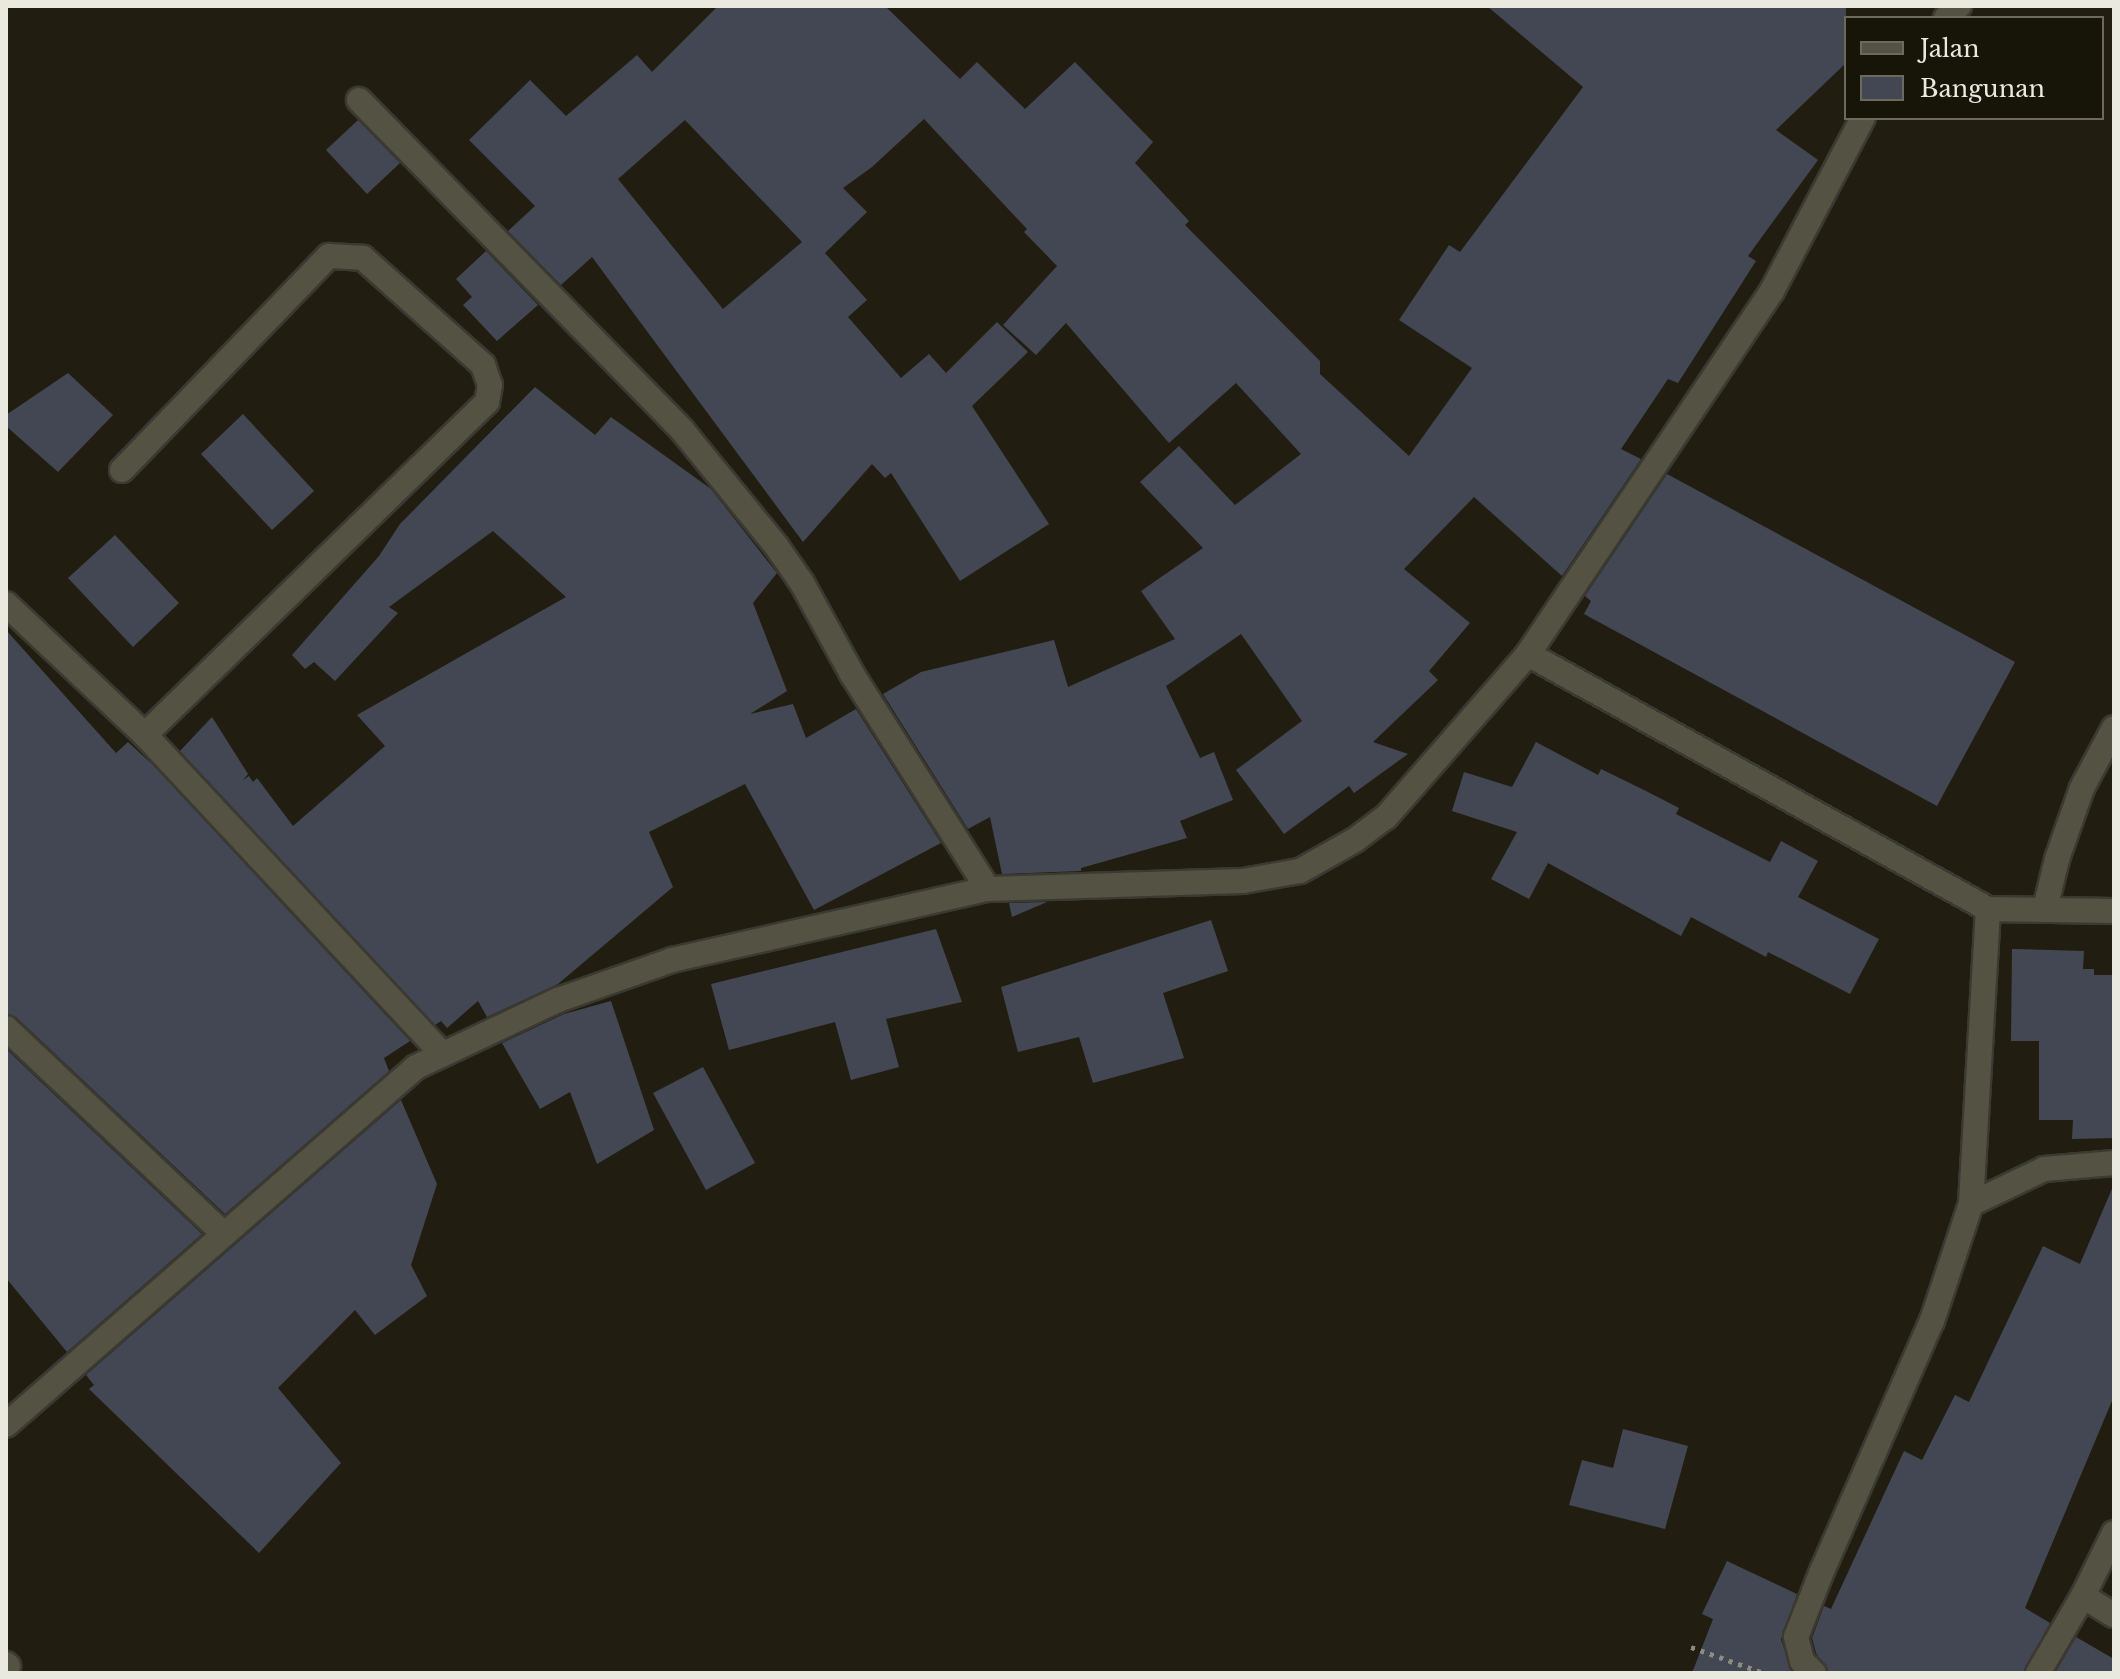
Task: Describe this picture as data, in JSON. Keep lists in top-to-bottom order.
{
  "legend": ["Jalan", "Bangunan"]
}
